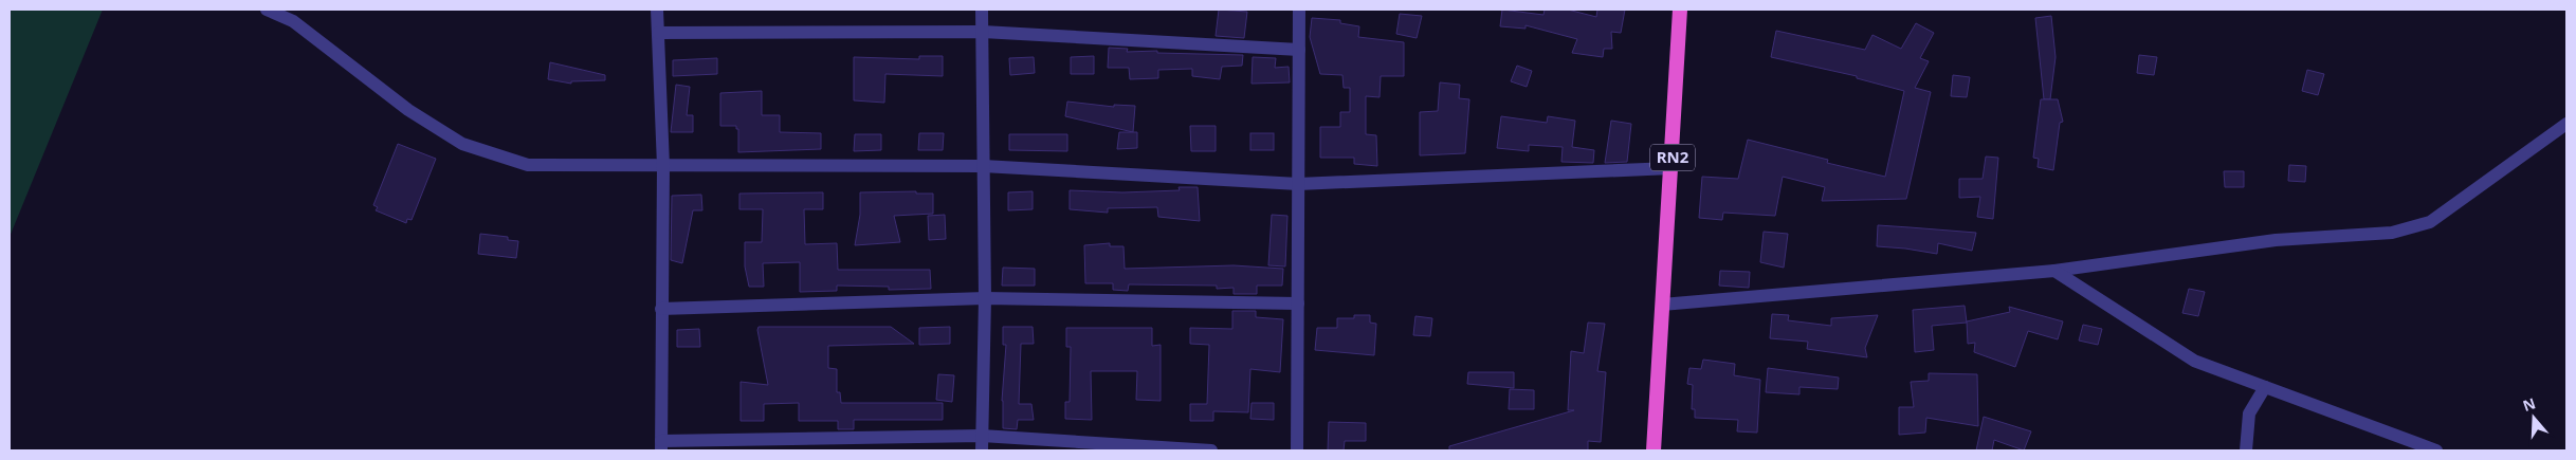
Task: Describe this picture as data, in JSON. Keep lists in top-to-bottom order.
{
  "streets": {
    "highway": ["RN2"]
  },
  "north": "top"
}
